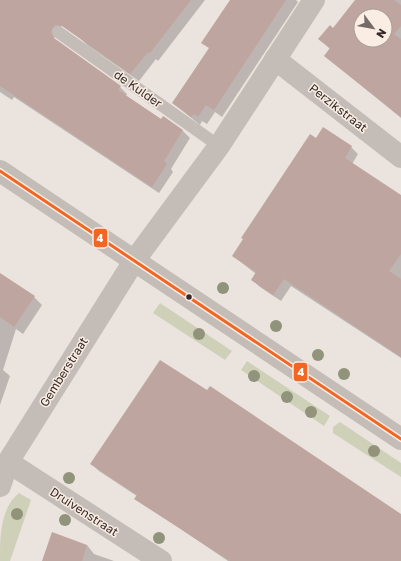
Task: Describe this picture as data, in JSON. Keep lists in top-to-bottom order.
{
  "streets": {
    "street": ["Perzikstraat", "Gemberstraat", "Druivenstraat"],
    "lane": ["de Kulder"]
  },
  "crossings": [
    ["Gemberstraat", "Druivenstraat"]
  ],
  "lines": ["transit line 4"],
  "north": "bottom right"
}
